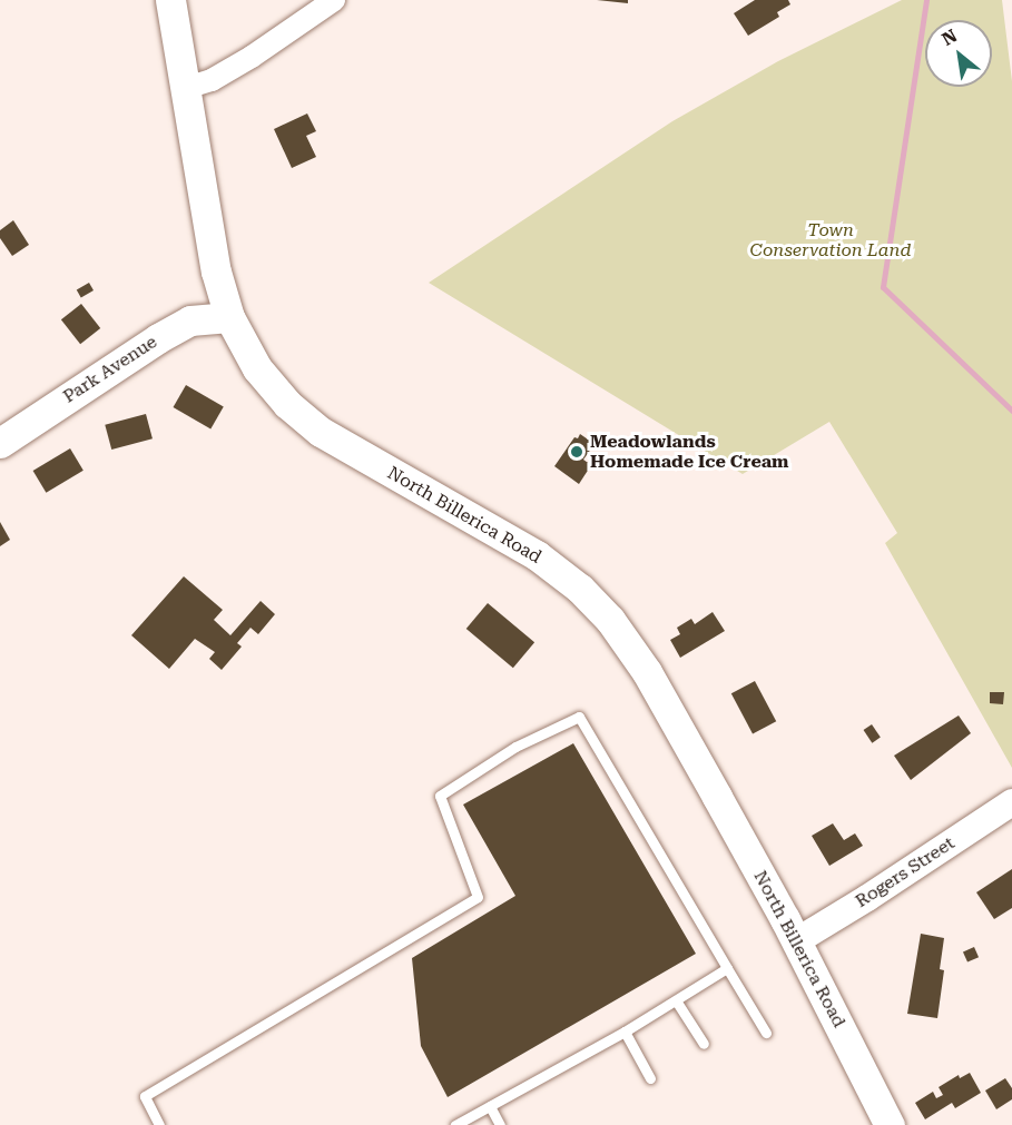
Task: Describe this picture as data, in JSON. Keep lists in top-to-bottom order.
{
  "streets": {
    "main road": ["Park Avenue", "North Billerica Road"],
    "street": ["Rogers Street"]
  },
  "crossings": [
    ["Park Avenue", "North Billerica Road"],
    ["North Billerica Road", "Rogers Street"]
  ],
  "parks": ["Town Conservation Land"],
  "places": ["Meadowlands Homemade Ice Cream"],
  "north": "top left"
}
